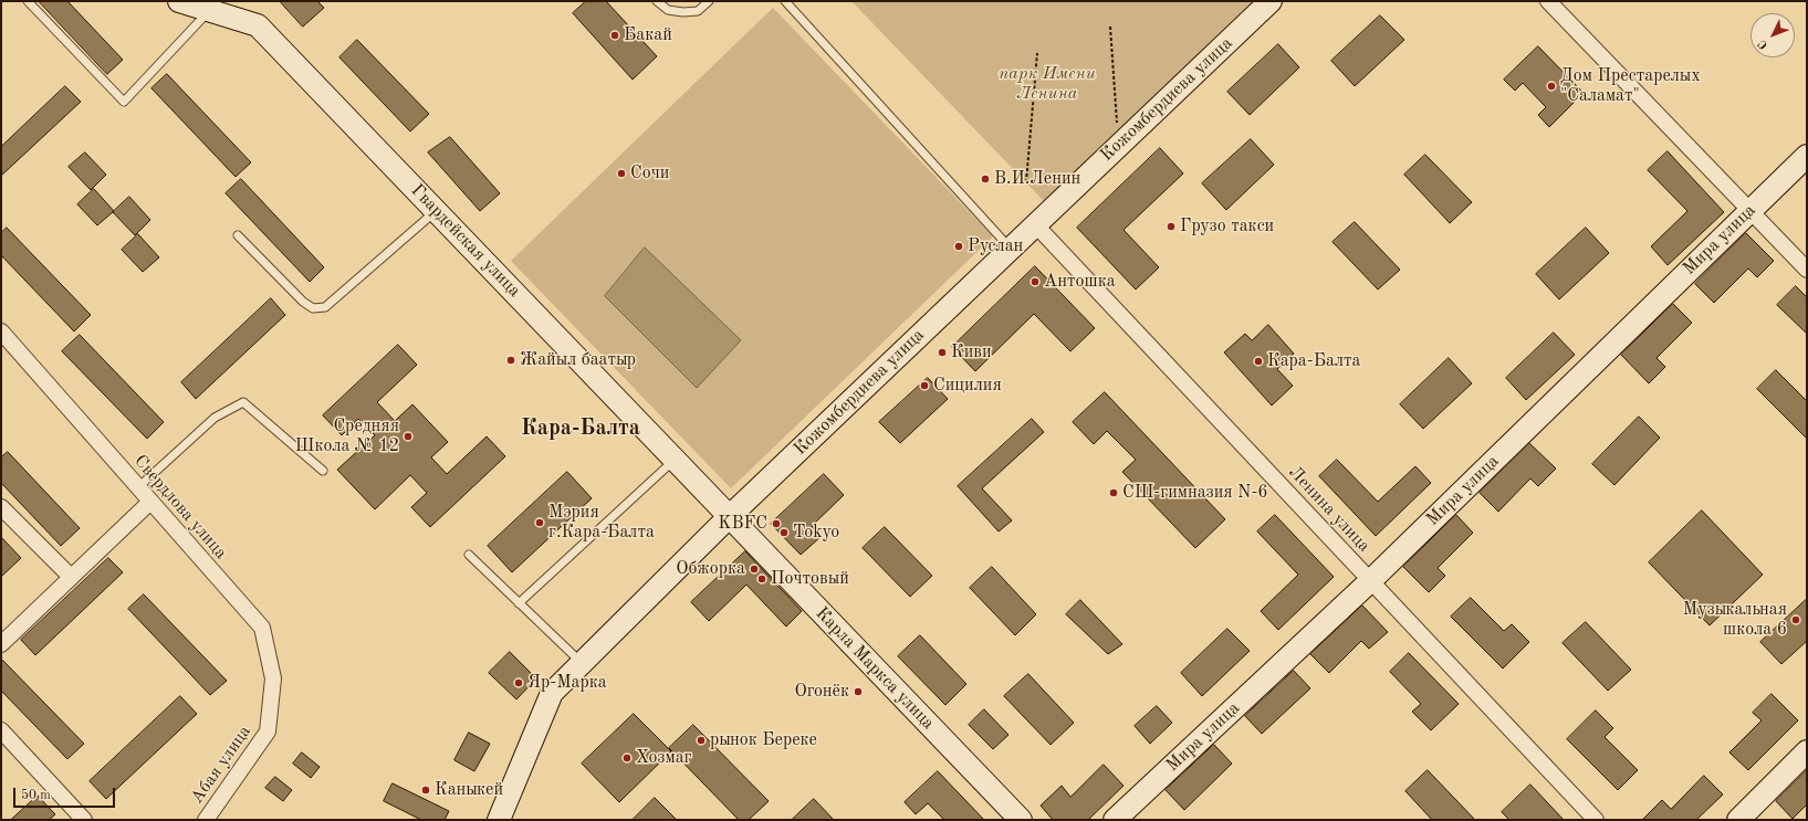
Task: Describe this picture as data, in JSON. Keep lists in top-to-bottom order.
{
  "streets": {
    "street": [
      "Кожомбердиева улица",
      "Мира улица",
      "Гвардейская улица",
      "Свердлова улица",
      "Ленина улица",
      "Карла Маркса улица",
      "Абая улица"
    ]
  },
  "crossings": [
    ["Кожомбердиева улица", "Гвардейская улица"],
    ["Кожомбердиева улица", "Ленина улица"],
    ["Кожомбердиева улица", "Карла Маркса улица"],
    ["Мира улица", "Ленина улица"],
    ["Гвардейская улица", "Карла Маркса улица"],
    ["Свердлова улица", "Абая улица"]
  ],
  "districts": ["Кара-Балта"],
  "parks": ["парк Имени Ленина"],
  "places": [
    "Бакай",
    "Дом Престарелых \"Саламат\"",
    "Сочи",
    "В.И.Ленин",
    "Грузо такси",
    "Руслан",
    "Антошка",
    "Киви",
    "Жайыл баатыр",
    "Кара-Балта",
    "Сицилия",
    "Средняя Школа № 12",
    "СШ-гимназия N-6",
    "Мэрия г.Кара-Балта",
    "KBFC",
    "Tokyo",
    "Обжорка",
    "Почтовый",
    "Музыкальная школа 6",
    "Яр-Марка",
    "Огонёк",
    "рынок Береке",
    "Хозмаг",
    "Каныкей"
  ],
  "scale_bar": "50 m",
  "north": "bottom left"
}
